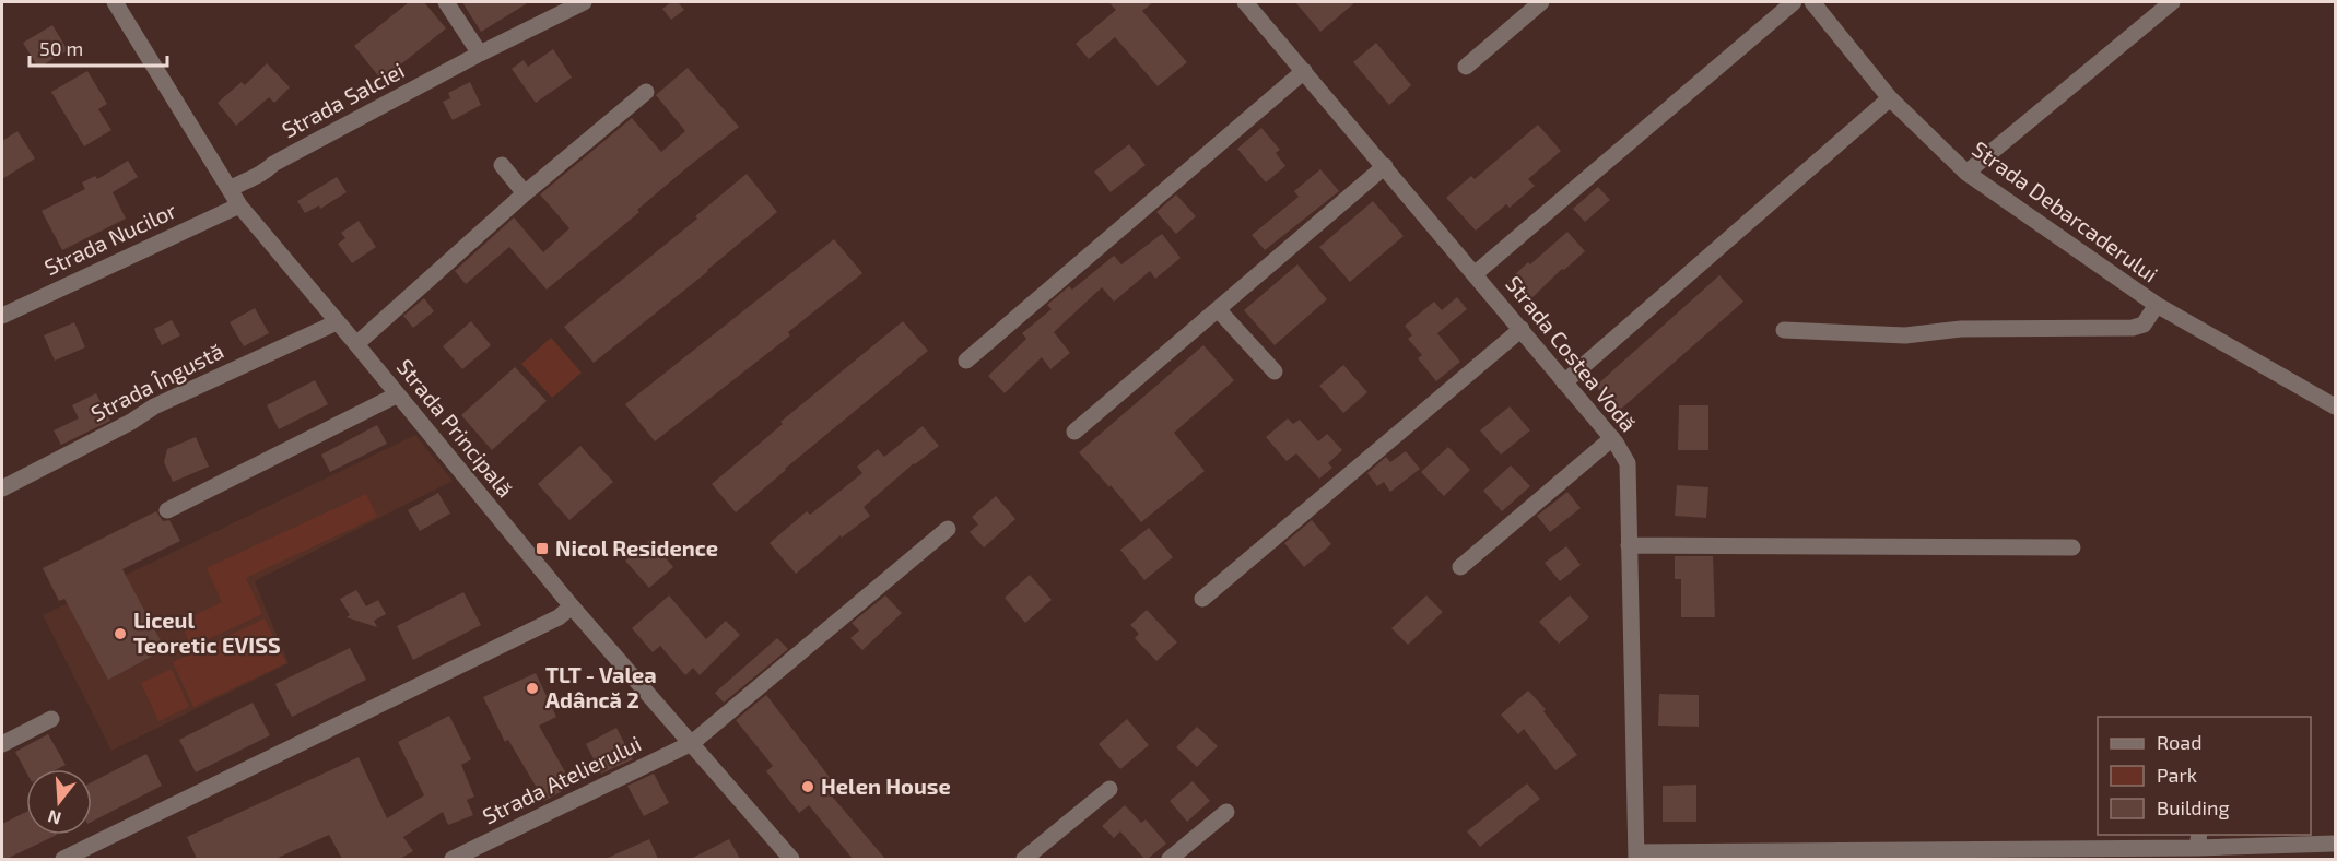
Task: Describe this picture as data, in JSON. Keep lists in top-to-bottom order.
{
  "streets": {
    "street": [
      "Strada Salciei",
      "Strada Debarcaderului",
      "Strada Nucilor",
      "Strada Costea Vodă",
      "Strada Îngustă",
      "Strada Principală",
      "Strada Atelierului"
    ]
  },
  "crossings": [
    ["Strada Salciei", "Strada Principală"],
    ["Strada Nucilor", "Strada Principală"],
    ["Strada Îngustă", "Strada Principală"],
    ["Strada Principală", "Strada Atelierului"]
  ],
  "places": {
    "transit": ["Nicol Residence"],
    "other": ["Liceul Teoretic EVISS", "TLT - Valea Adâncă 2", "Helen House"]
  },
  "legend": ["Road", "Park", "Building"],
  "scale_bar": "50 m",
  "north": "bottom"
}
